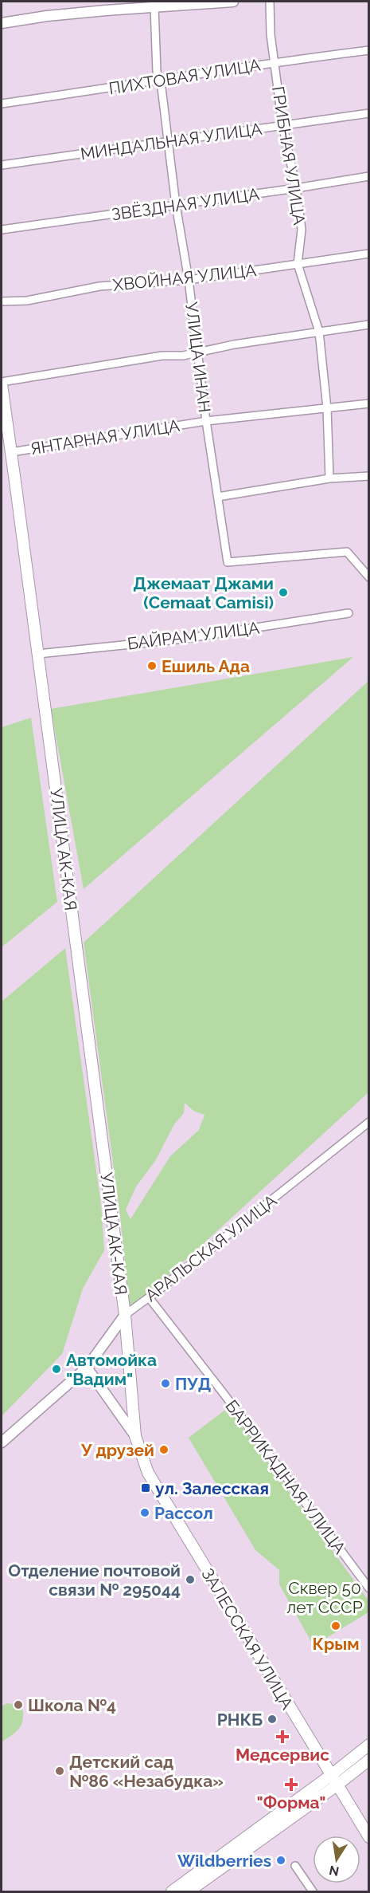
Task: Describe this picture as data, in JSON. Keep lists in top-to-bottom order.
{
  "streets": {
    "main road": ["УЛИЦА АК-КАЯ", "ЗАЛЕССКАЯ УЛИЦА"],
    "street": [
      "ПИХТОВАЯ УЛИЦА",
      "МИНДАЛЬНАЯ УЛИЦА",
      "ГРИБНАЯ УЛИЦА",
      "ЗВЁЗДНАЯ УЛИЦА",
      "ХВОЙНАЯ УЛИЦА",
      "УЛИЦА ИНАН",
      "ЯНТАРНАЯ УЛИЦА",
      "БАЙРАМ УЛИЦА",
      "АРАЛЬСКАЯ УЛИЦА",
      "БАРРИКАДНАЯ УЛИЦА"
    ]
  },
  "crossings": [
    ["ПИХТОВАЯ УЛИЦА", "ГРИБНАЯ УЛИЦА"],
    ["ПИХТОВАЯ УЛИЦА", "УЛИЦА ИНАН"],
    ["МИНДАЛЬНАЯ УЛИЦА", "ГРИБНАЯ УЛИЦА"],
    ["МИНДАЛЬНАЯ УЛИЦА", "УЛИЦА ИНАН"],
    ["ГРИБНАЯ УЛИЦА", "ЗВЁЗДНАЯ УЛИЦА"],
    ["ГРИБНАЯ УЛИЦА", "ХВОЙНАЯ УЛИЦА"],
    ["ГРИБНАЯ УЛИЦА", "ЯНТАРНАЯ УЛИЦА"],
    ["ЗВЁЗДНАЯ УЛИЦА", "УЛИЦА ИНАН"],
    ["ХВОЙНАЯ УЛИЦА", "УЛИЦА ИНАН"],
    ["УЛИЦА ИНАН", "ЯНТАРНАЯ УЛИЦА"],
    ["ЯНТАРНАЯ УЛИЦА", "УЛИЦА АК-КАЯ"],
    ["БАЙРАМ УЛИЦА", "УЛИЦА АК-КАЯ"],
    ["УЛИЦА АК-КАЯ", "АРАЛЬСКАЯ УЛИЦА"],
    ["УЛИЦА АК-КАЯ", "ЗАЛЕССКАЯ УЛИЦА"],
    ["АРАЛЬСКАЯ УЛИЦА", "БАРРИКАДНАЯ УЛИЦА"],
    ["АРАЛЬСКАЯ УЛИЦА", "ЗАЛЕССКАЯ УЛИЦА"]
  ],
  "parks": ["Сквер 50 лет СССР"],
  "places": {
    "other": [
      "Джемаат Джами (Cemaat Camisi)",
      "Ешиль Ада",
      "Автомойка \"Вадим\"",
      "ПУД",
      "У друзей",
      "Рассол",
      "Отделение почтовой связи № 295044",
      "Крым",
      "Школа №4",
      "РНКБ",
      "Детский сад №86 «Незабудка»",
      "Wildberries"
    ],
    "transit": ["ул. Залесская"],
    "health": ["Медсервис", "\"Форма\""]
  },
  "north": "bottom"
}
